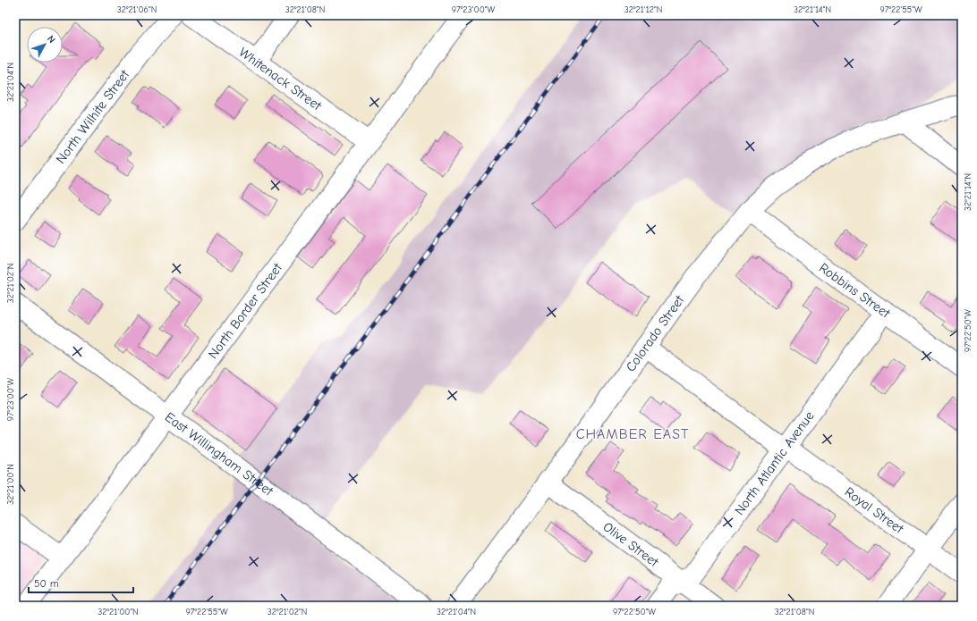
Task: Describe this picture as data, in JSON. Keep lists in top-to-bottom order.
{
  "streets": {
    "street": [
      "Whitenack Street",
      "North Wilhite Street",
      "Robbins Street",
      "North Border Street",
      "Colorado Street",
      "East Willingham Street",
      "North Atlantic Avenue",
      "Royal Street",
      "Olive Street"
    ]
  },
  "crossings": [
    ["Whitenack Street", "North Border Street"],
    ["Robbins Street", "Colorado Street"],
    ["Robbins Street", "North Atlantic Avenue"],
    ["North Border Street", "East Willingham Street"],
    ["Colorado Street", "Royal Street"],
    ["Colorado Street", "Olive Street"],
    ["North Atlantic Avenue", "Royal Street"],
    ["North Atlantic Avenue", "Olive Street"]
  ],
  "districts": ["CHAMBER EAST"],
  "scale_bar": "50 m",
  "north": "top right",
  "coordinates": [
    "32°21'06\"N",
    "32°21'08\"N",
    "97°23'00\"W",
    "32°21'12\"N",
    "32°21'14\"N",
    "97°22'55\"W",
    "32°21'04\"N",
    "32°21'02\"N",
    "97°22'50\"W",
    "32°21'00\"N"
  ]
}
